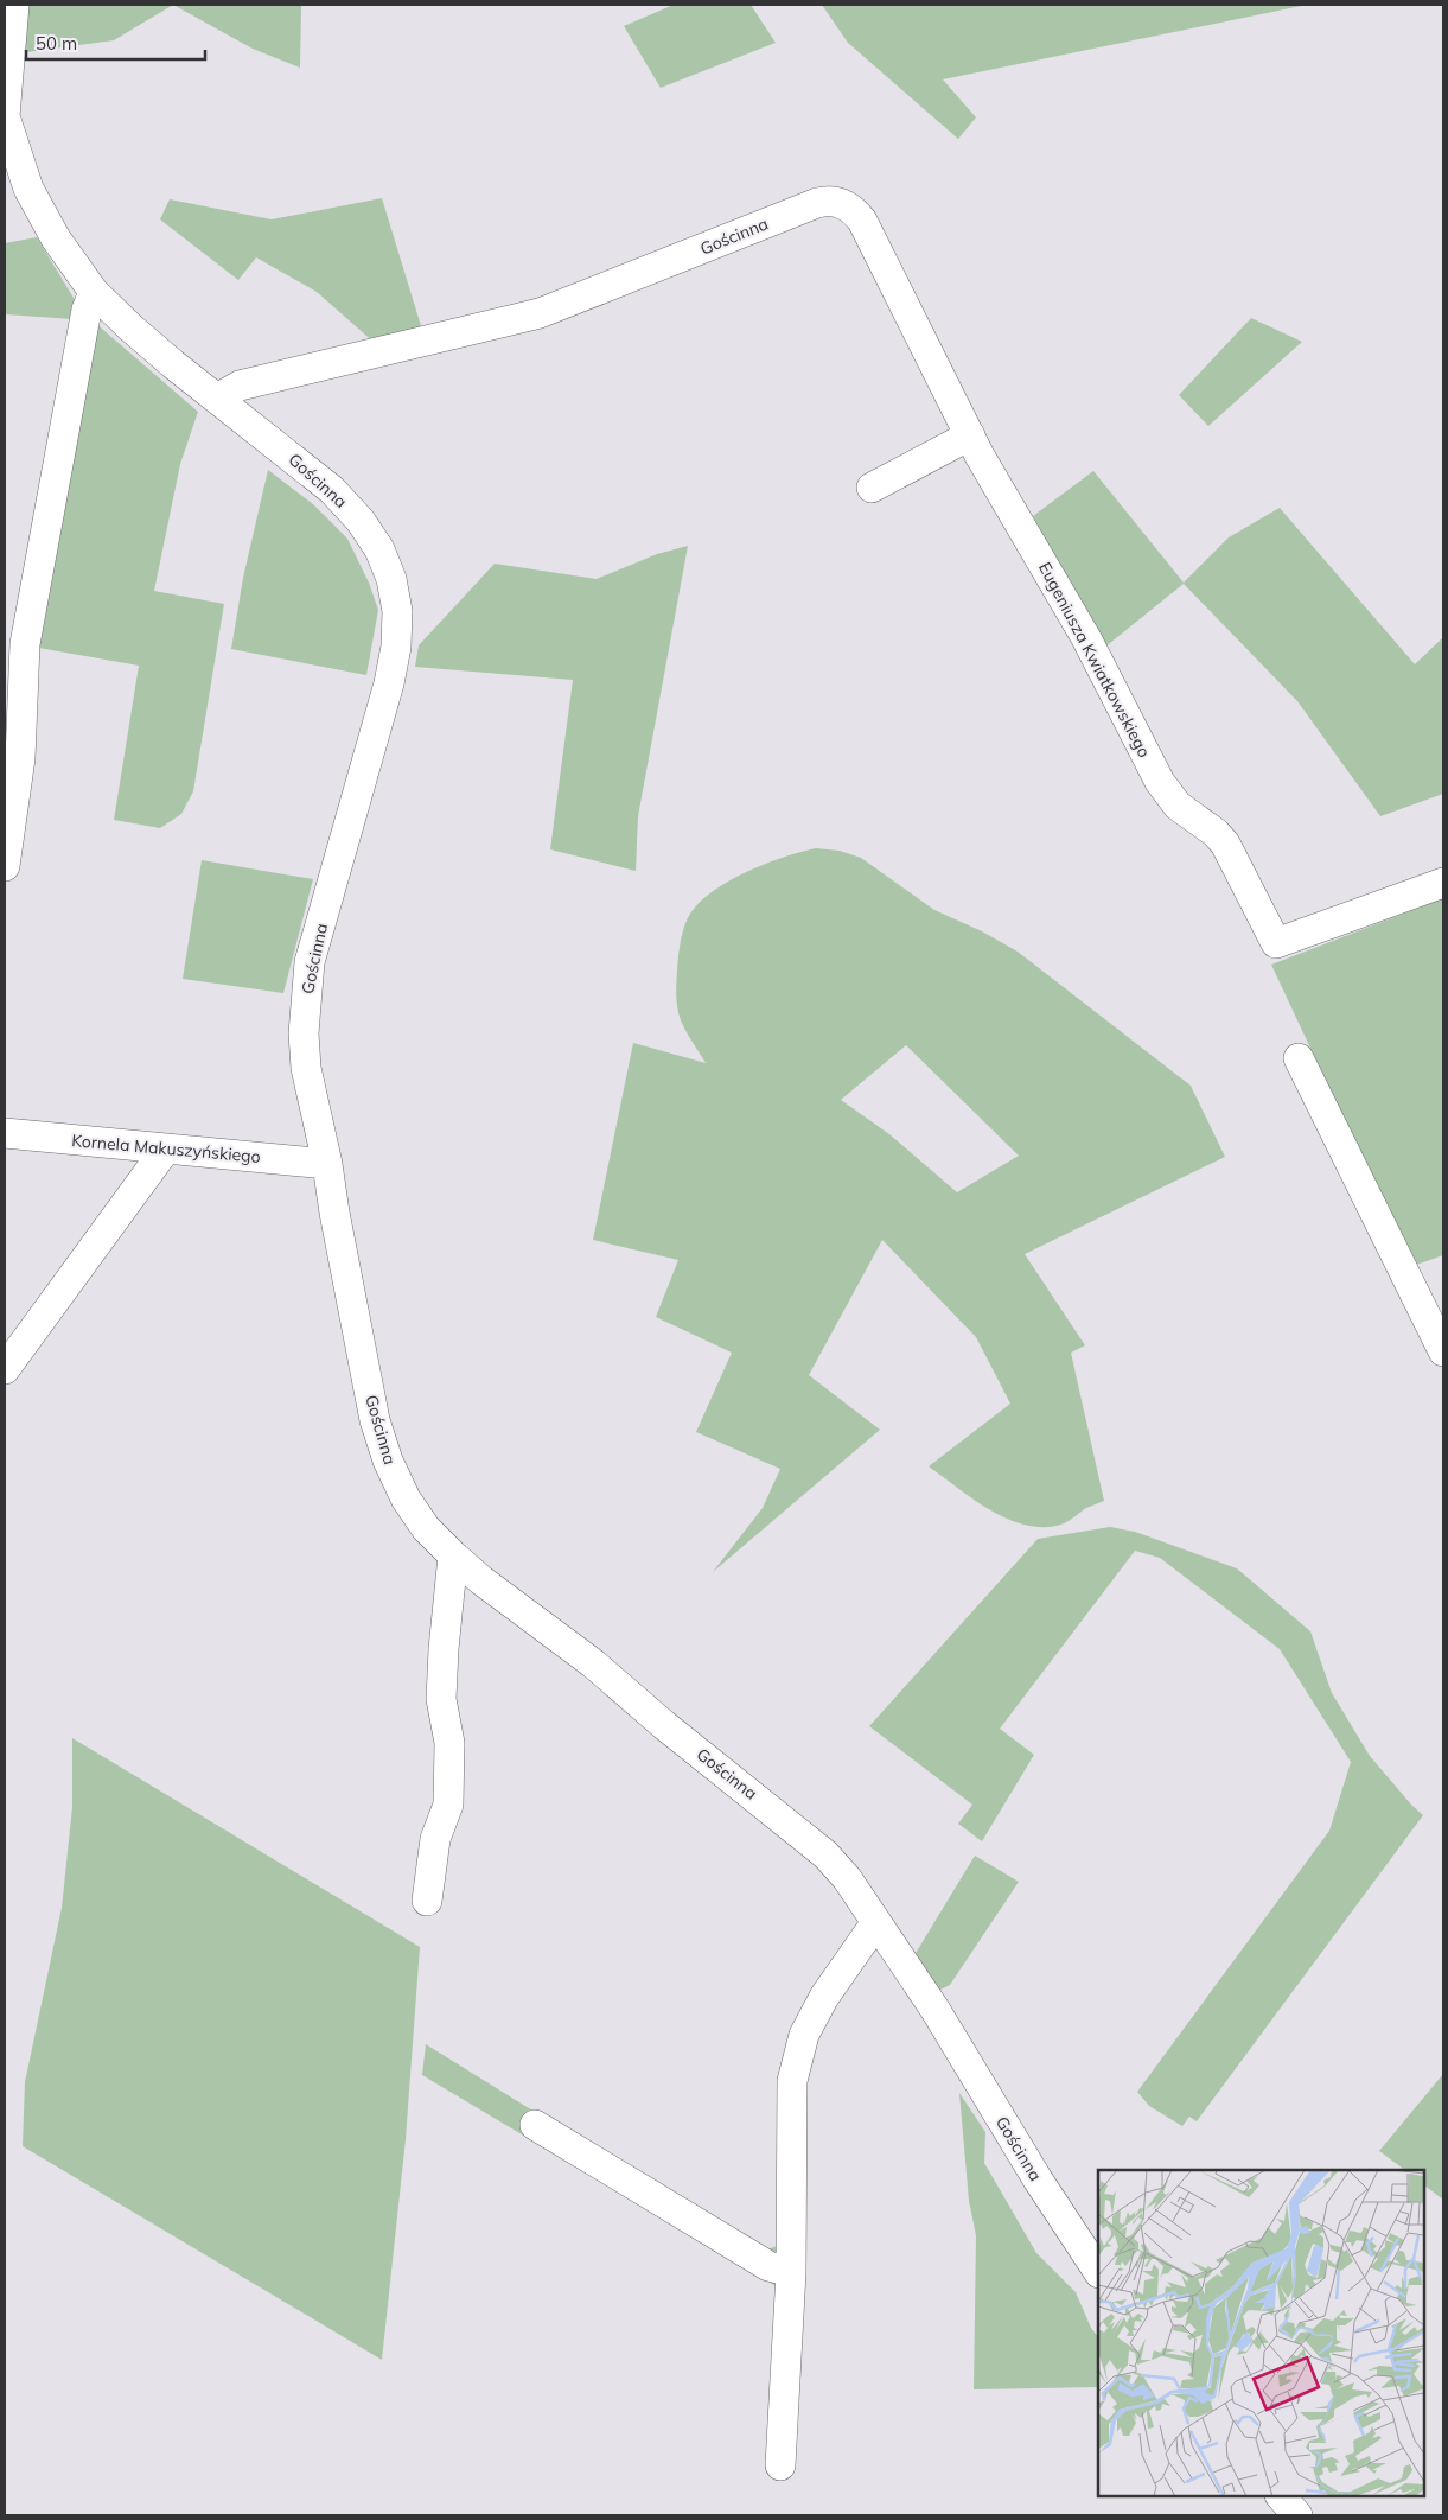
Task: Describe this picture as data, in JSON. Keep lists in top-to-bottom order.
{
  "streets": {
    "street": ["Gościnna", "Eugeniusza Kwiatkowskiego", "Kornela Makuszyńskiego"]
  },
  "crossings": [
    ["Gościnna", "Eugeniusza Kwiatkowskiego"],
    ["Gościnna", "Kornela Makuszyńskiego"]
  ],
  "scale_bar": "50 m"
}
